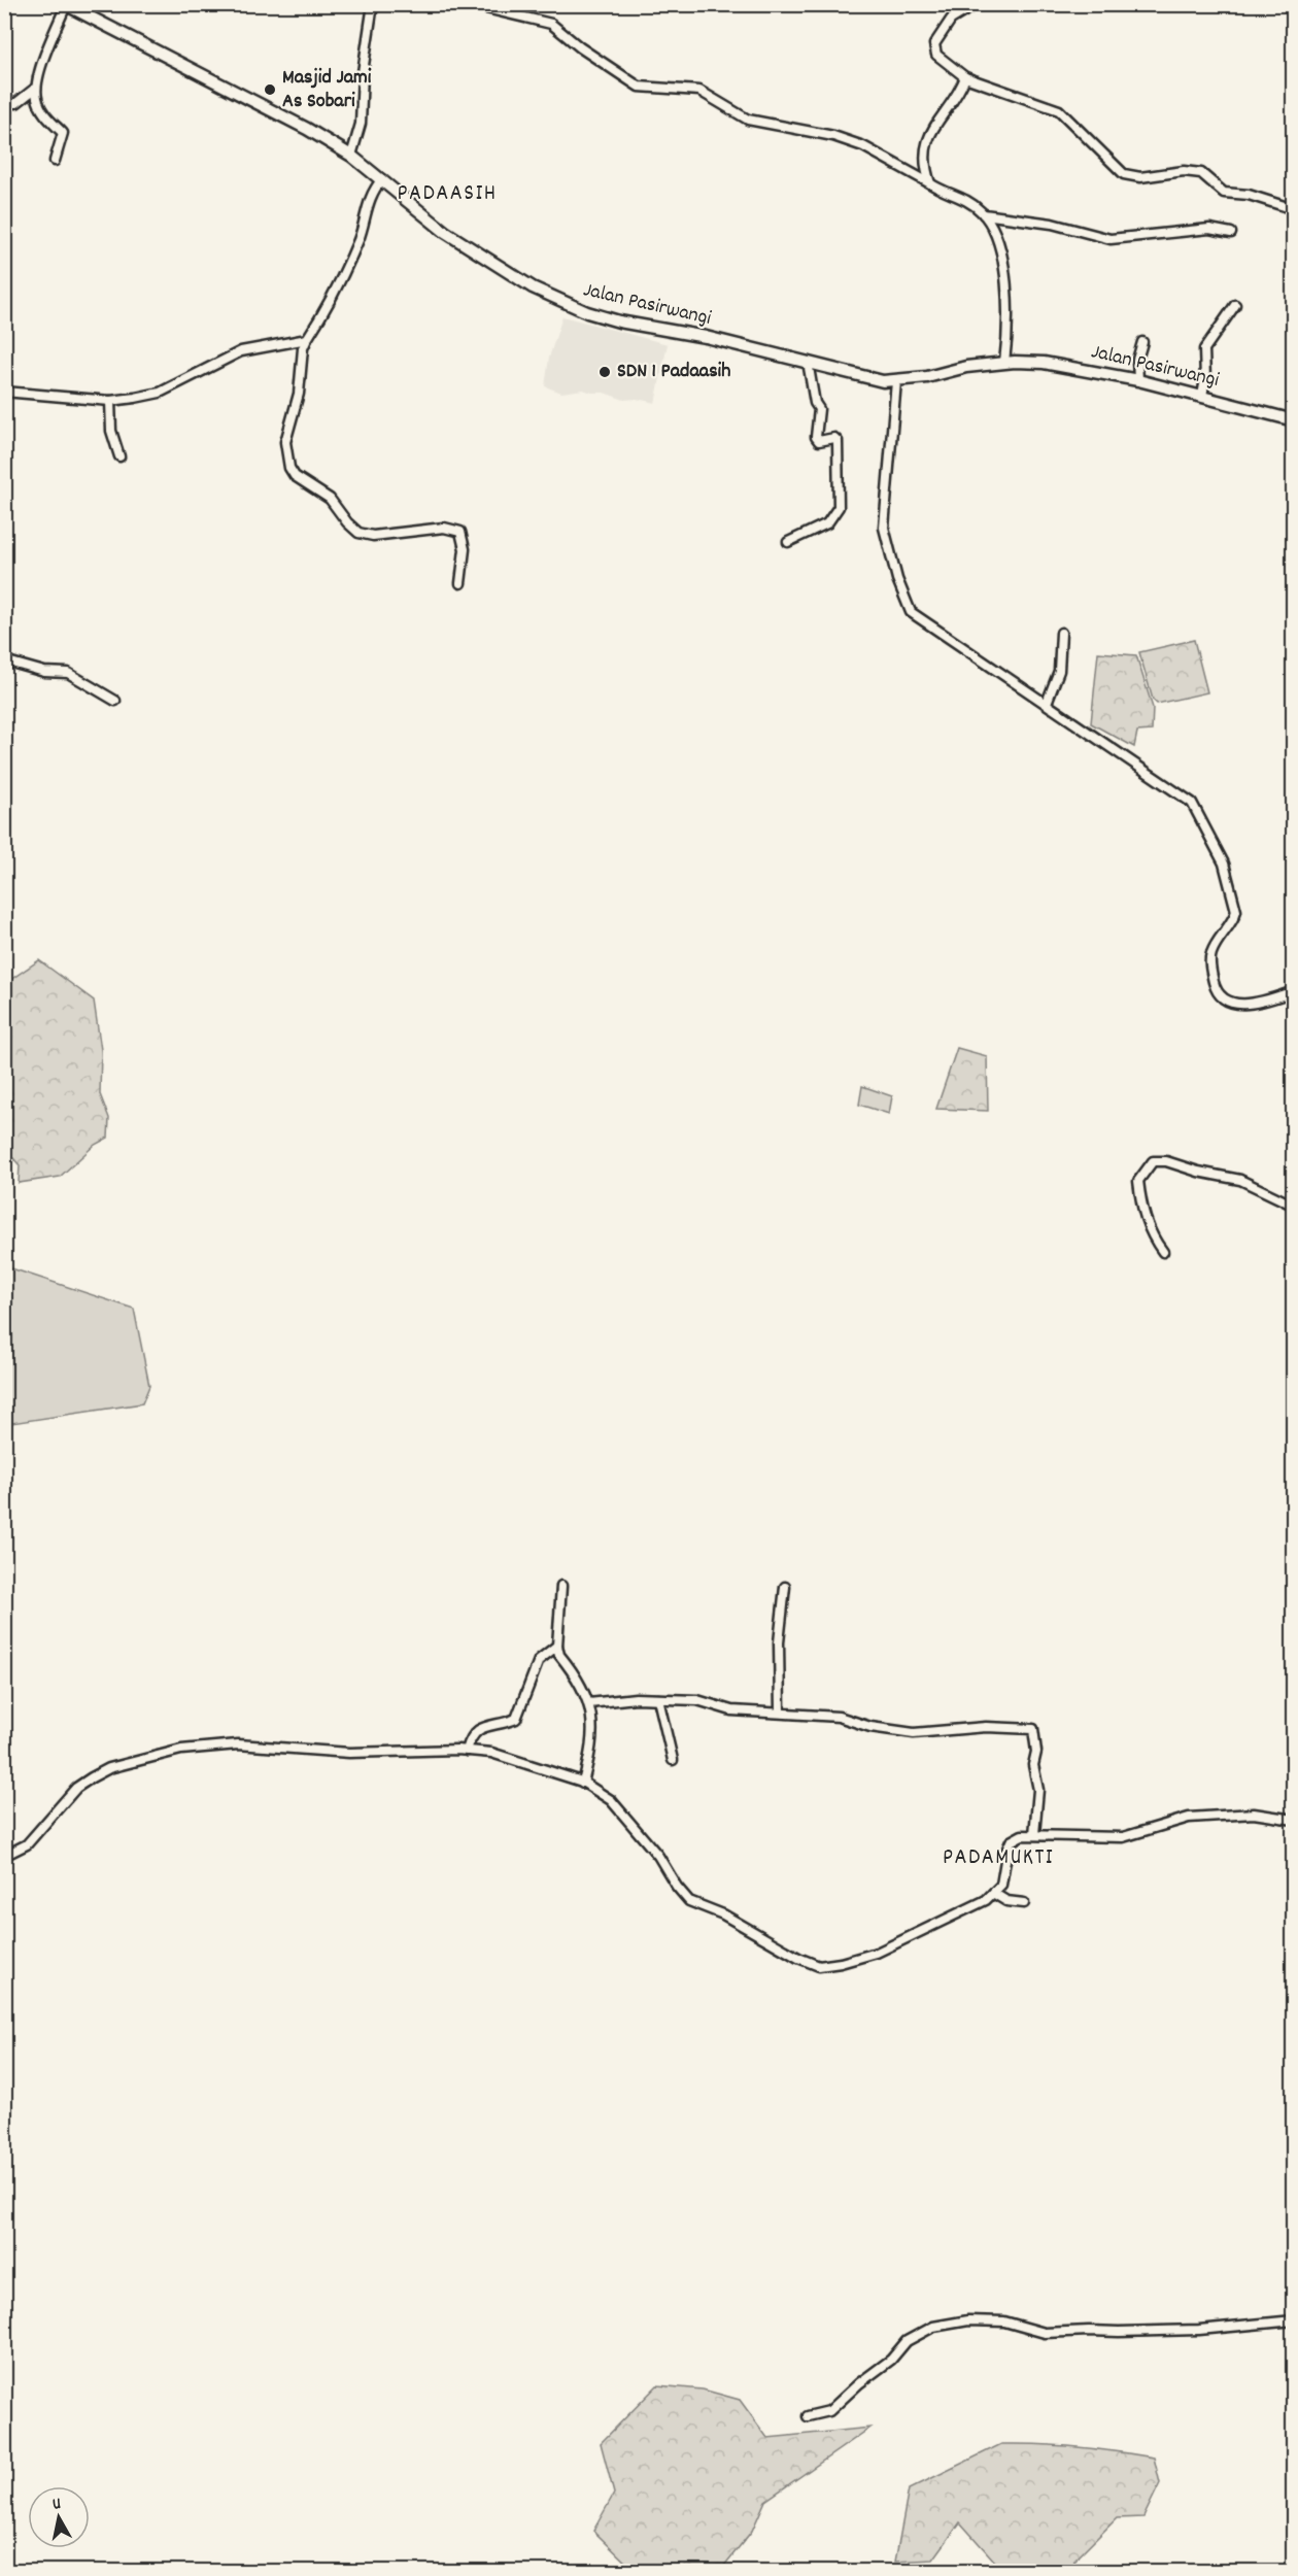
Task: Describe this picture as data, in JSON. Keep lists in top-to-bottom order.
{
  "streets": {
    "street": ["Jalan Pasirwangi"]
  },
  "districts": ["PADAASIH", "PADAMUKTI"],
  "places": ["Masjid Jami As Sobari", "SDN 1 Padaasih"],
  "north": "top"
}
